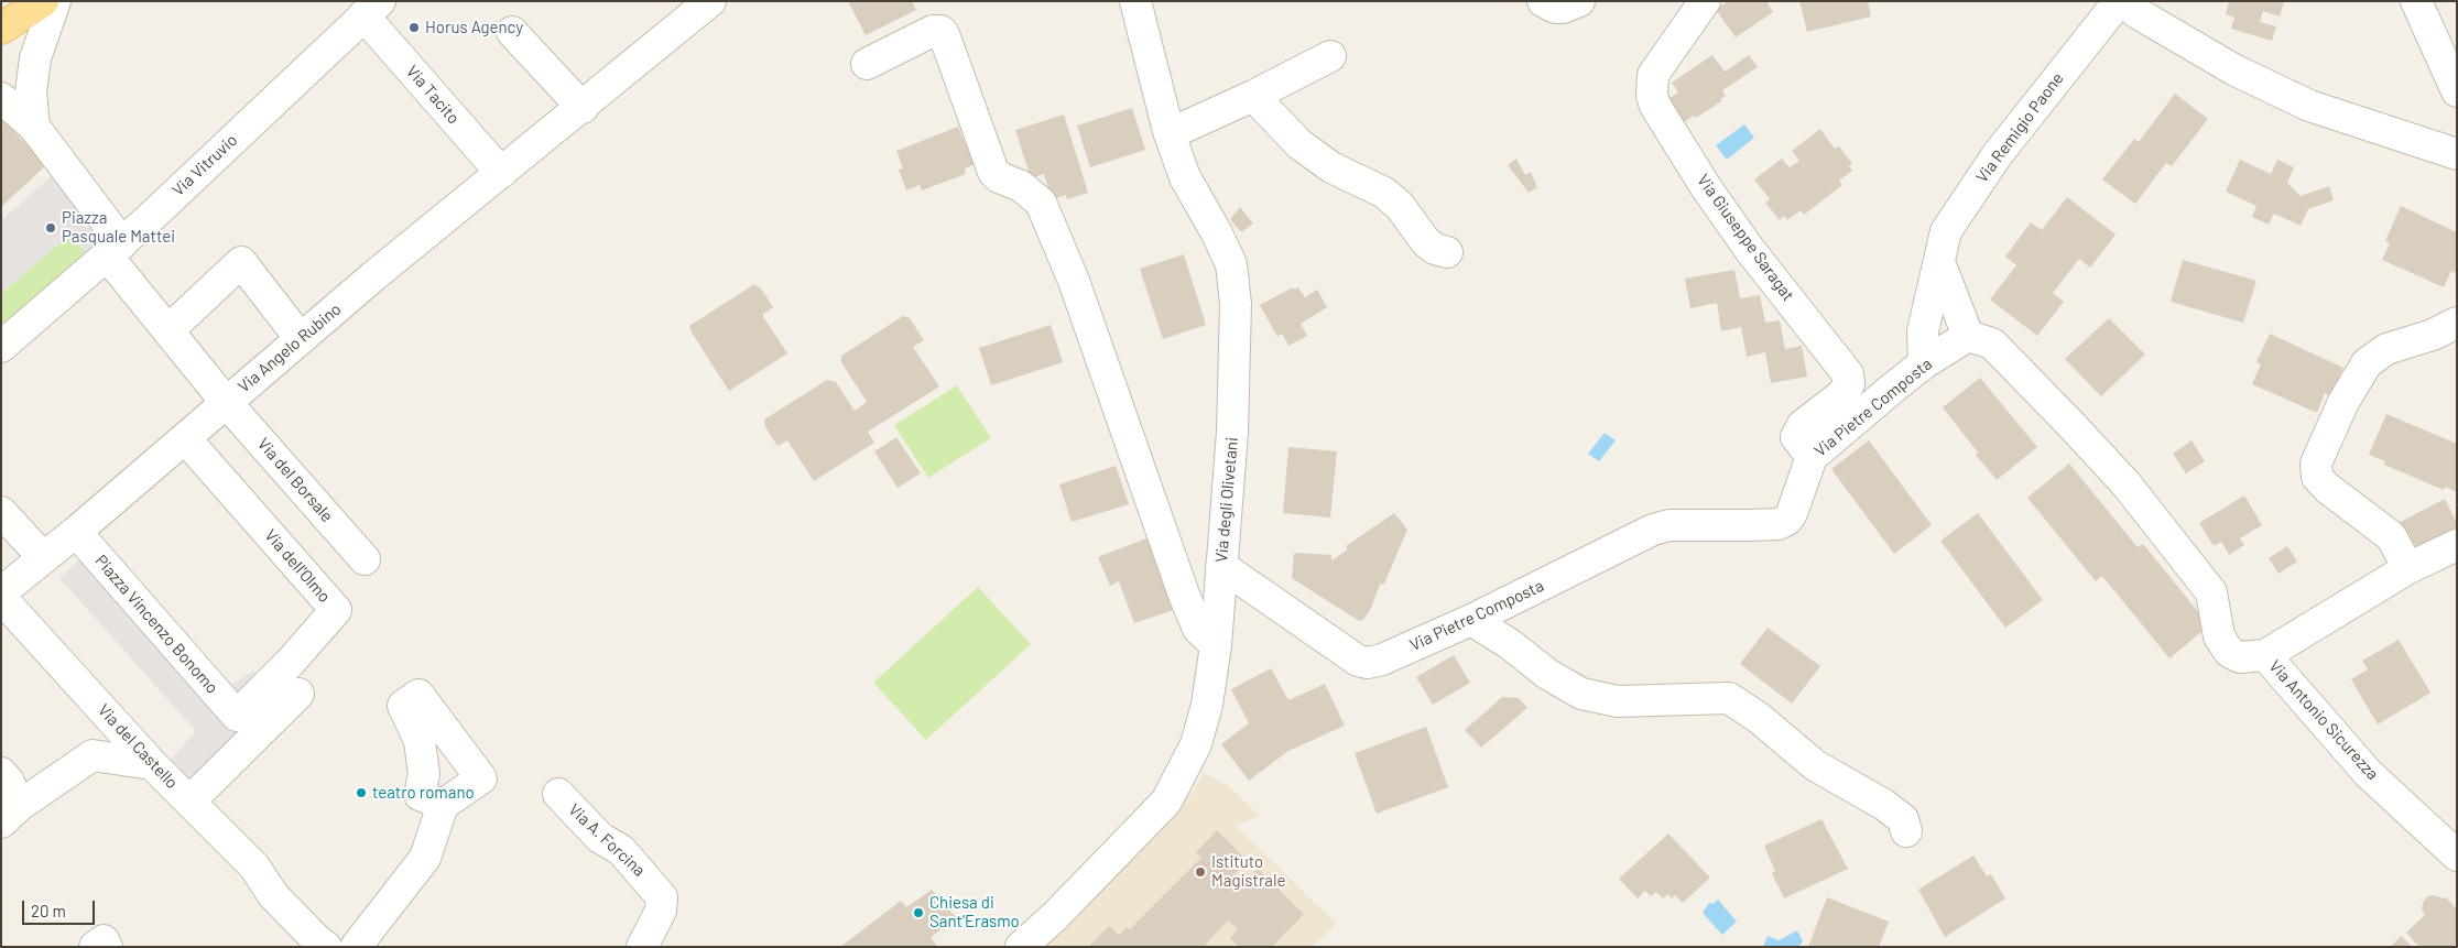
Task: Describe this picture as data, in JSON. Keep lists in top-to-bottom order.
{
  "streets": {
    "street": [
      "Via Tacito",
      "Via Remigio Paone",
      "Via Vitruvio",
      "Via Giuseppe Saragat",
      "Via Angelo Rubino",
      "Via Pietre Composta",
      "Via del Borsale",
      "Via degli Olivetani",
      "Via dell'Olmo",
      "Piazza Vincenzo Bonomo",
      "Via Antonio Sicurezza",
      "Via del Castello",
      "Via A. Forcina"
    ]
  },
  "crossings": [
    ["Via Tacito", "Via Vitruvio"],
    ["Via Tacito", "Via Angelo Rubino"],
    ["Via Remigio Paone", "Via Pietre Composta"],
    ["Via Giuseppe Saragat", "Via Pietre Composta"],
    ["Via Angelo Rubino", "Via del Borsale"],
    ["Via Angelo Rubino", "Via dell'Olmo"],
    ["Via Angelo Rubino", "Piazza Vincenzo Bonomo"],
    ["Via Pietre Composta", "Via degli Olivetani"],
    ["Via dell'Olmo", "Piazza Vincenzo Bonomo"]
  ],
  "places": [
    "Horus Agency",
    "Piazza Pasquale Mattei",
    "teatro romano",
    "Istituto Magistrale",
    "Chiesa di Sant'Erasmo"
  ],
  "scale_bar": "20 m"
}
